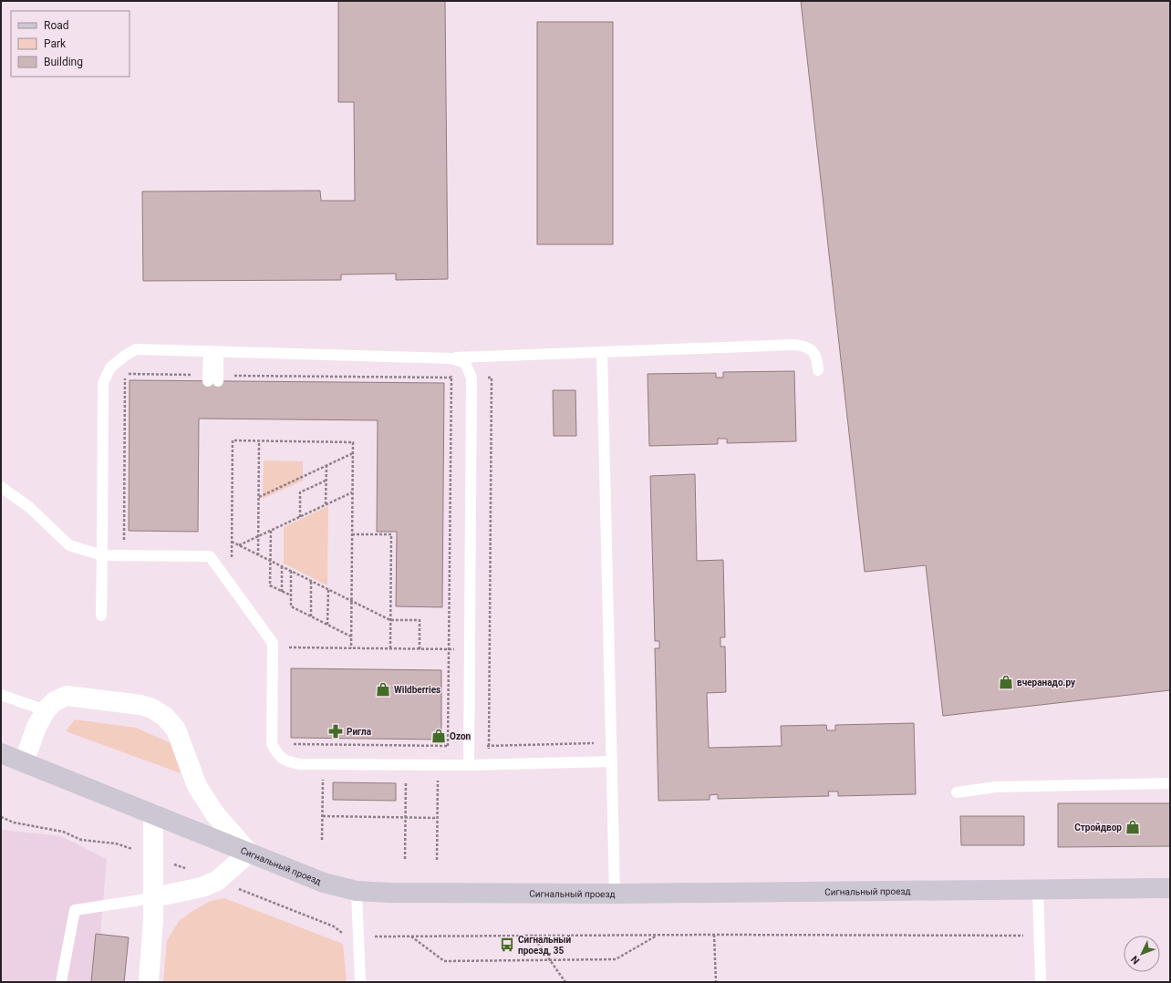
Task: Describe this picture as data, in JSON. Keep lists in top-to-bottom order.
{
  "streets": {
    "main road": ["Сигнальный проезд"]
  },
  "places": {
    "shop": [
      "вчеранадо.ру",
      "Wildberries",
      "Ozon",
      "Стройдвор"
    ],
    "pharmacy": ["Ригла"],
    "bus stop": ["Сигнальный проезд, 35"]
  },
  "legend": ["Road", "Park", "Building"],
  "north": "bottom left"
}
